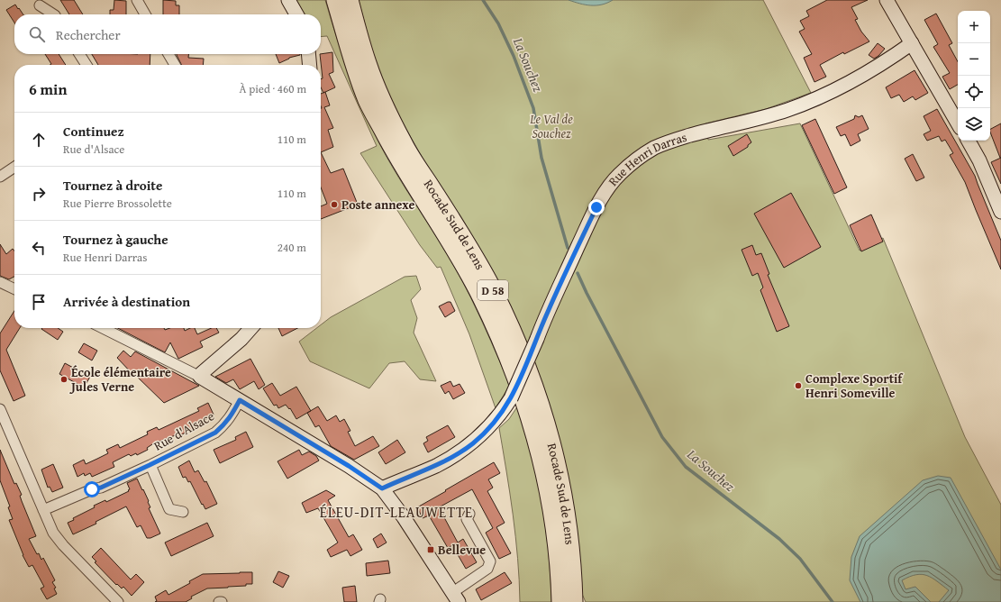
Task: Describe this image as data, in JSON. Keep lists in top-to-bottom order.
{
  "streets": {
    "highway": ["Rocade Sud de Lens", "D 58"],
    "street": ["Rue Henri Darras", "Rue d'Alsace"]
  },
  "districts": ["ÉLEU-DIT-LEAUWETTE"],
  "water": ["La Souchez"],
  "parks": ["Le Val de Souchez"],
  "places": {
    "other": ["Poste annexe", "École élémentaire Jules Verne", "Complexe Sportif Henri Someville"],
    "transit": ["Bellevue"]
  },
  "page": {
    "map_buttons": ["+", "−"],
    "search": "Rechercher",
    "heading": ["6 min", "À pied · 460 m"],
    "list": [
      ["Continuez", "Rue d'Alsace", "110 m"],
      ["Tournez à droite", "Rue Pierre Brossolette", "110 m"],
      ["Tournez à gauche", "Rue Henri Darras", "240 m"],
      "Arrivée à destination"
    ]
  }
}
